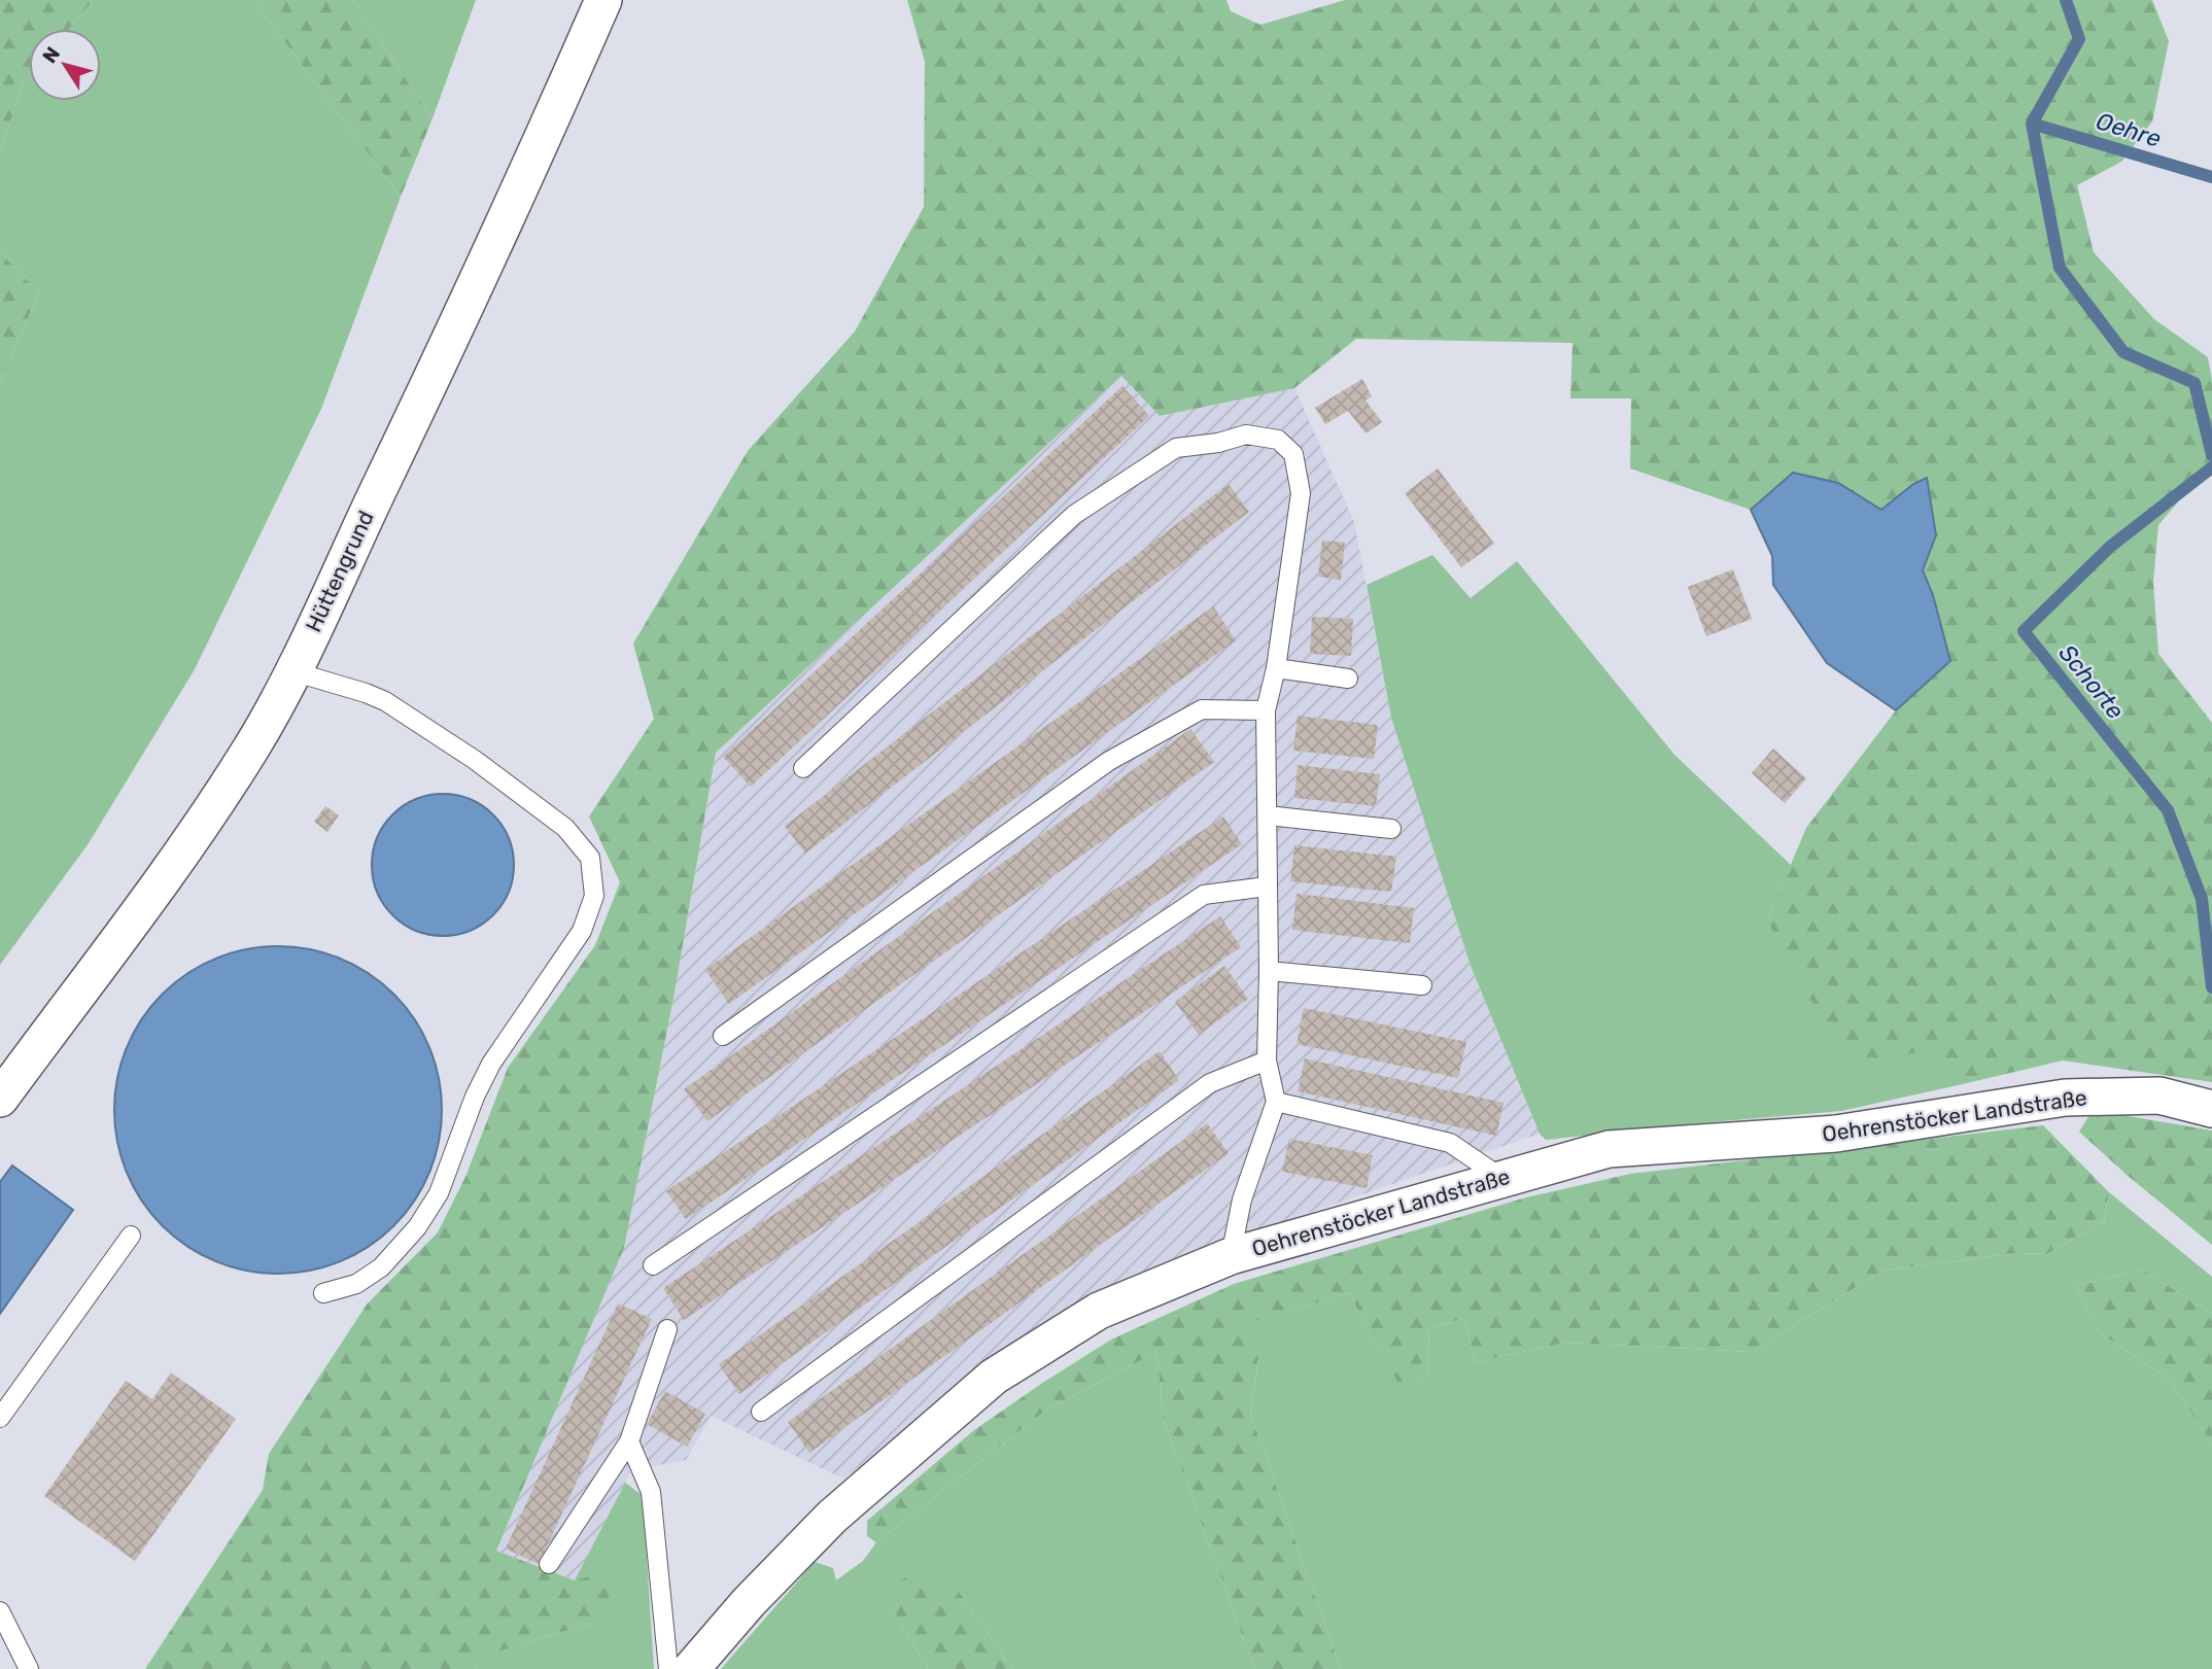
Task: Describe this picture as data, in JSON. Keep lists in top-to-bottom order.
{
  "streets": {
    "street": ["Hüttengrund", "Oehrenstöcker Landstraße"]
  },
  "water": ["Oehre", "Schorte"],
  "north": "top left"
}
